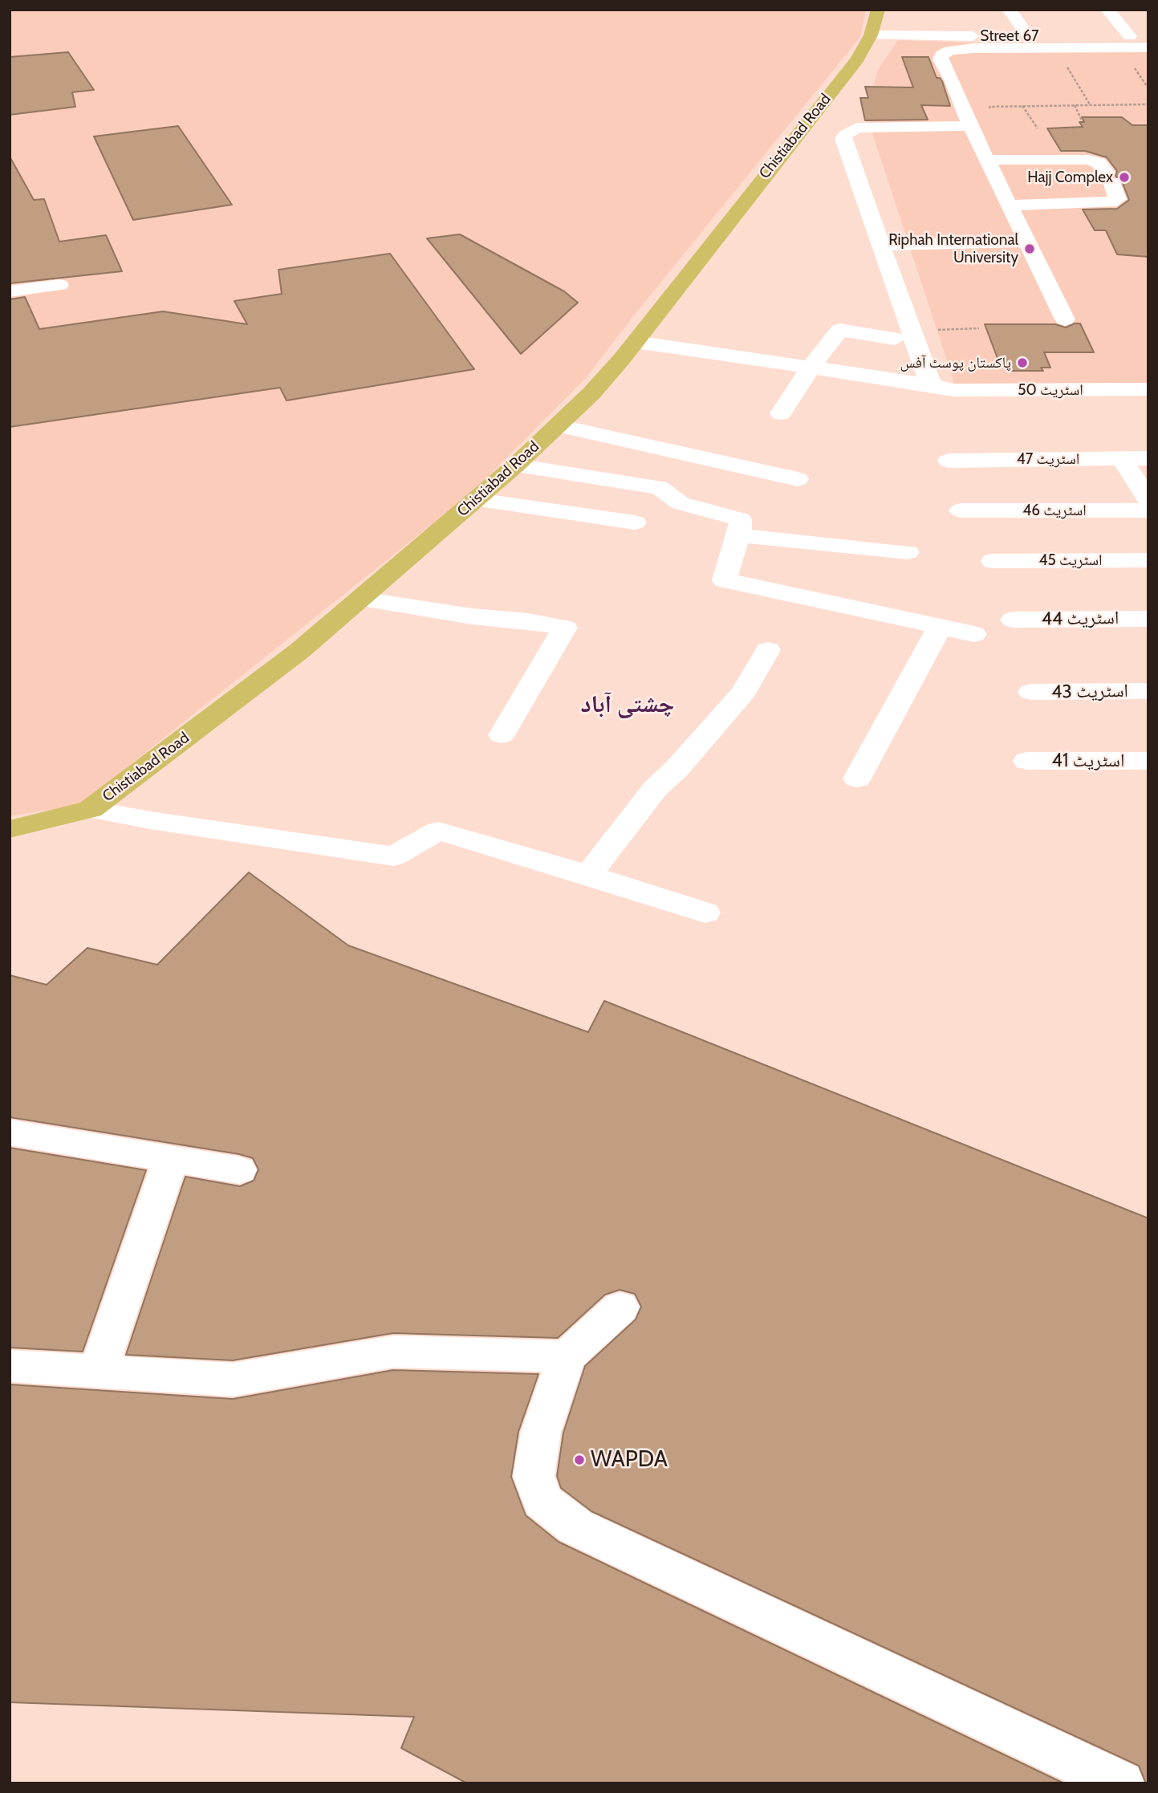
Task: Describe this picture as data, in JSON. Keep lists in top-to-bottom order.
{
  "streets": {
    "main road": ["Chistiabad Road"],
    "street": [
      "Street 67",
      "اسٹریٹ 50",
      "اسٹریٹ 47",
      "اسٹریٹ 46",
      "اسٹریٹ 45",
      "اسٹریٹ 44",
      "اسٹریٹ 43",
      "اسٹریٹ 41"
    ]
  },
  "crossings": [
    ["Street 67", "Chistiabad Road"],
    ["Chistiabad Road", "اسٹریٹ 50"]
  ],
  "districts": ["چشتی آباد"],
  "places": [
    "Hajj Complex",
    "Riphah International University",
    "پاکستان پوسٹ آفس",
    "WAPDA"
  ]
}
